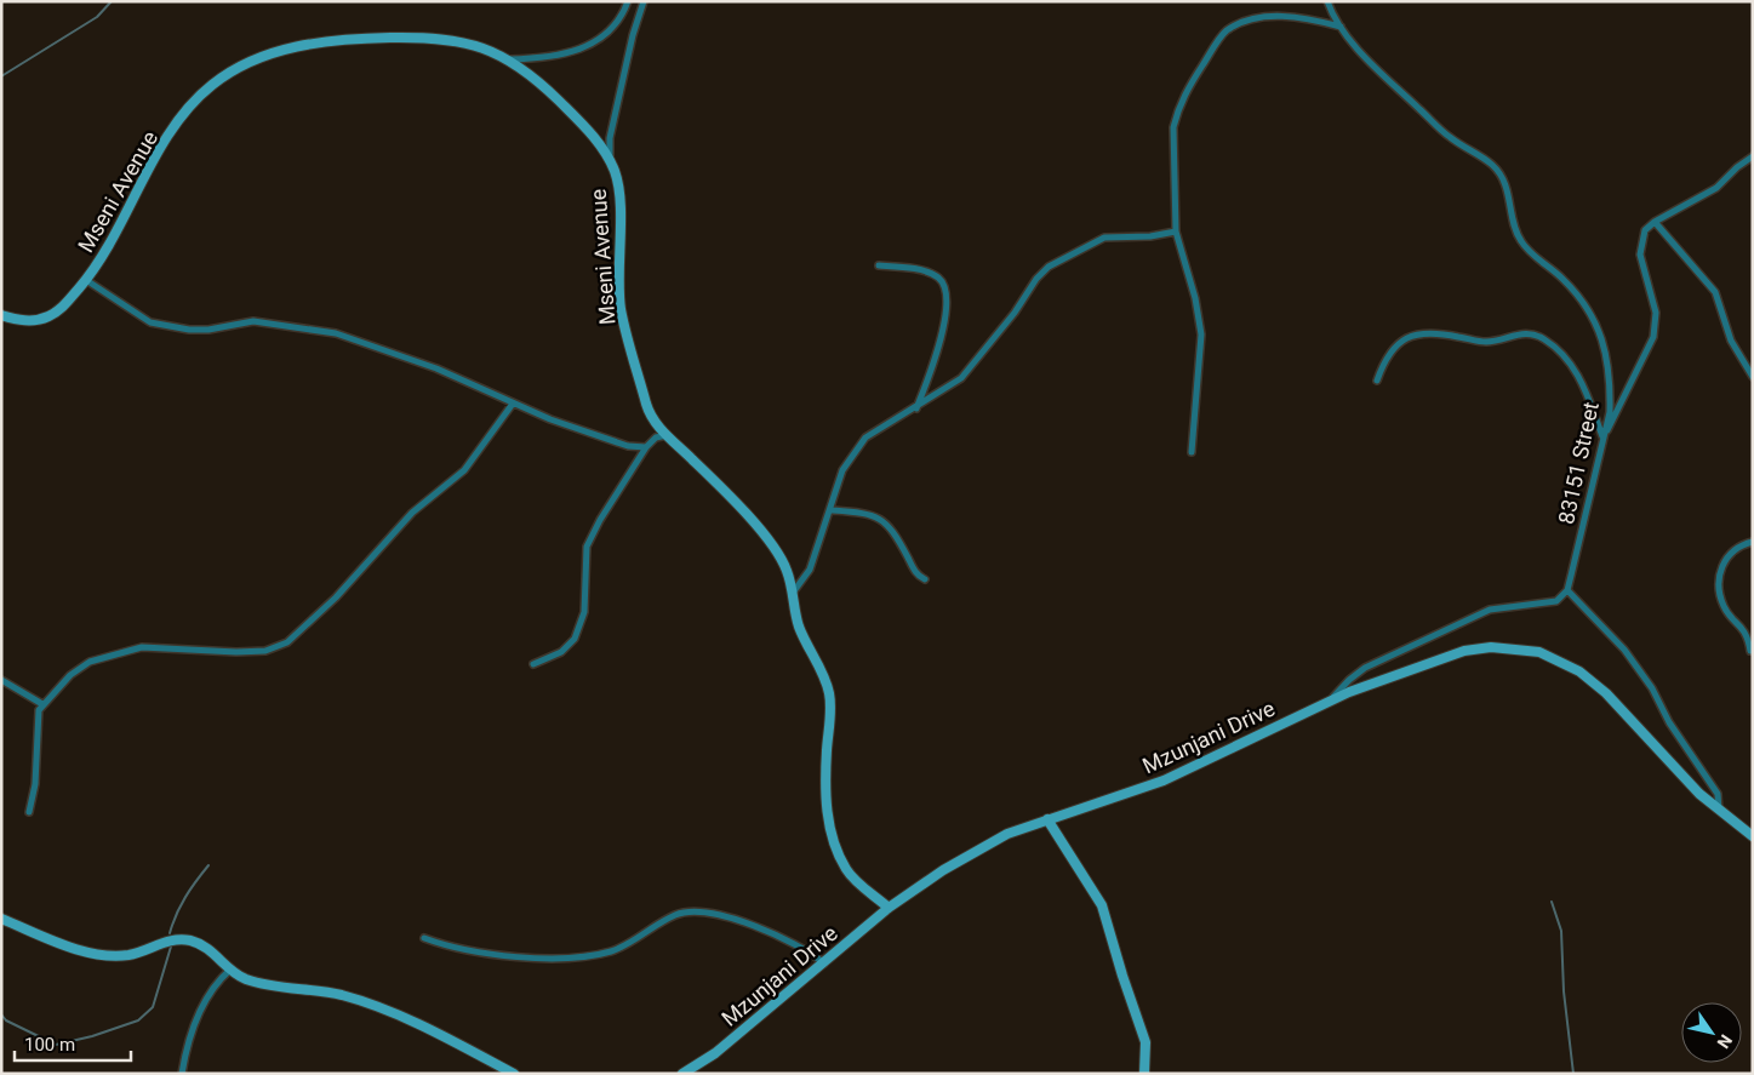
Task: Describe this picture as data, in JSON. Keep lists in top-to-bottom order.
{
  "streets": {
    "street": ["Mseni Avenue", "83151 Street", "Mzunjani Drive"]
  },
  "crossings": [
    ["Mseni Avenue", "Mzunjani Drive"]
  ],
  "scale_bar": "100 m",
  "north": "bottom right"
}
